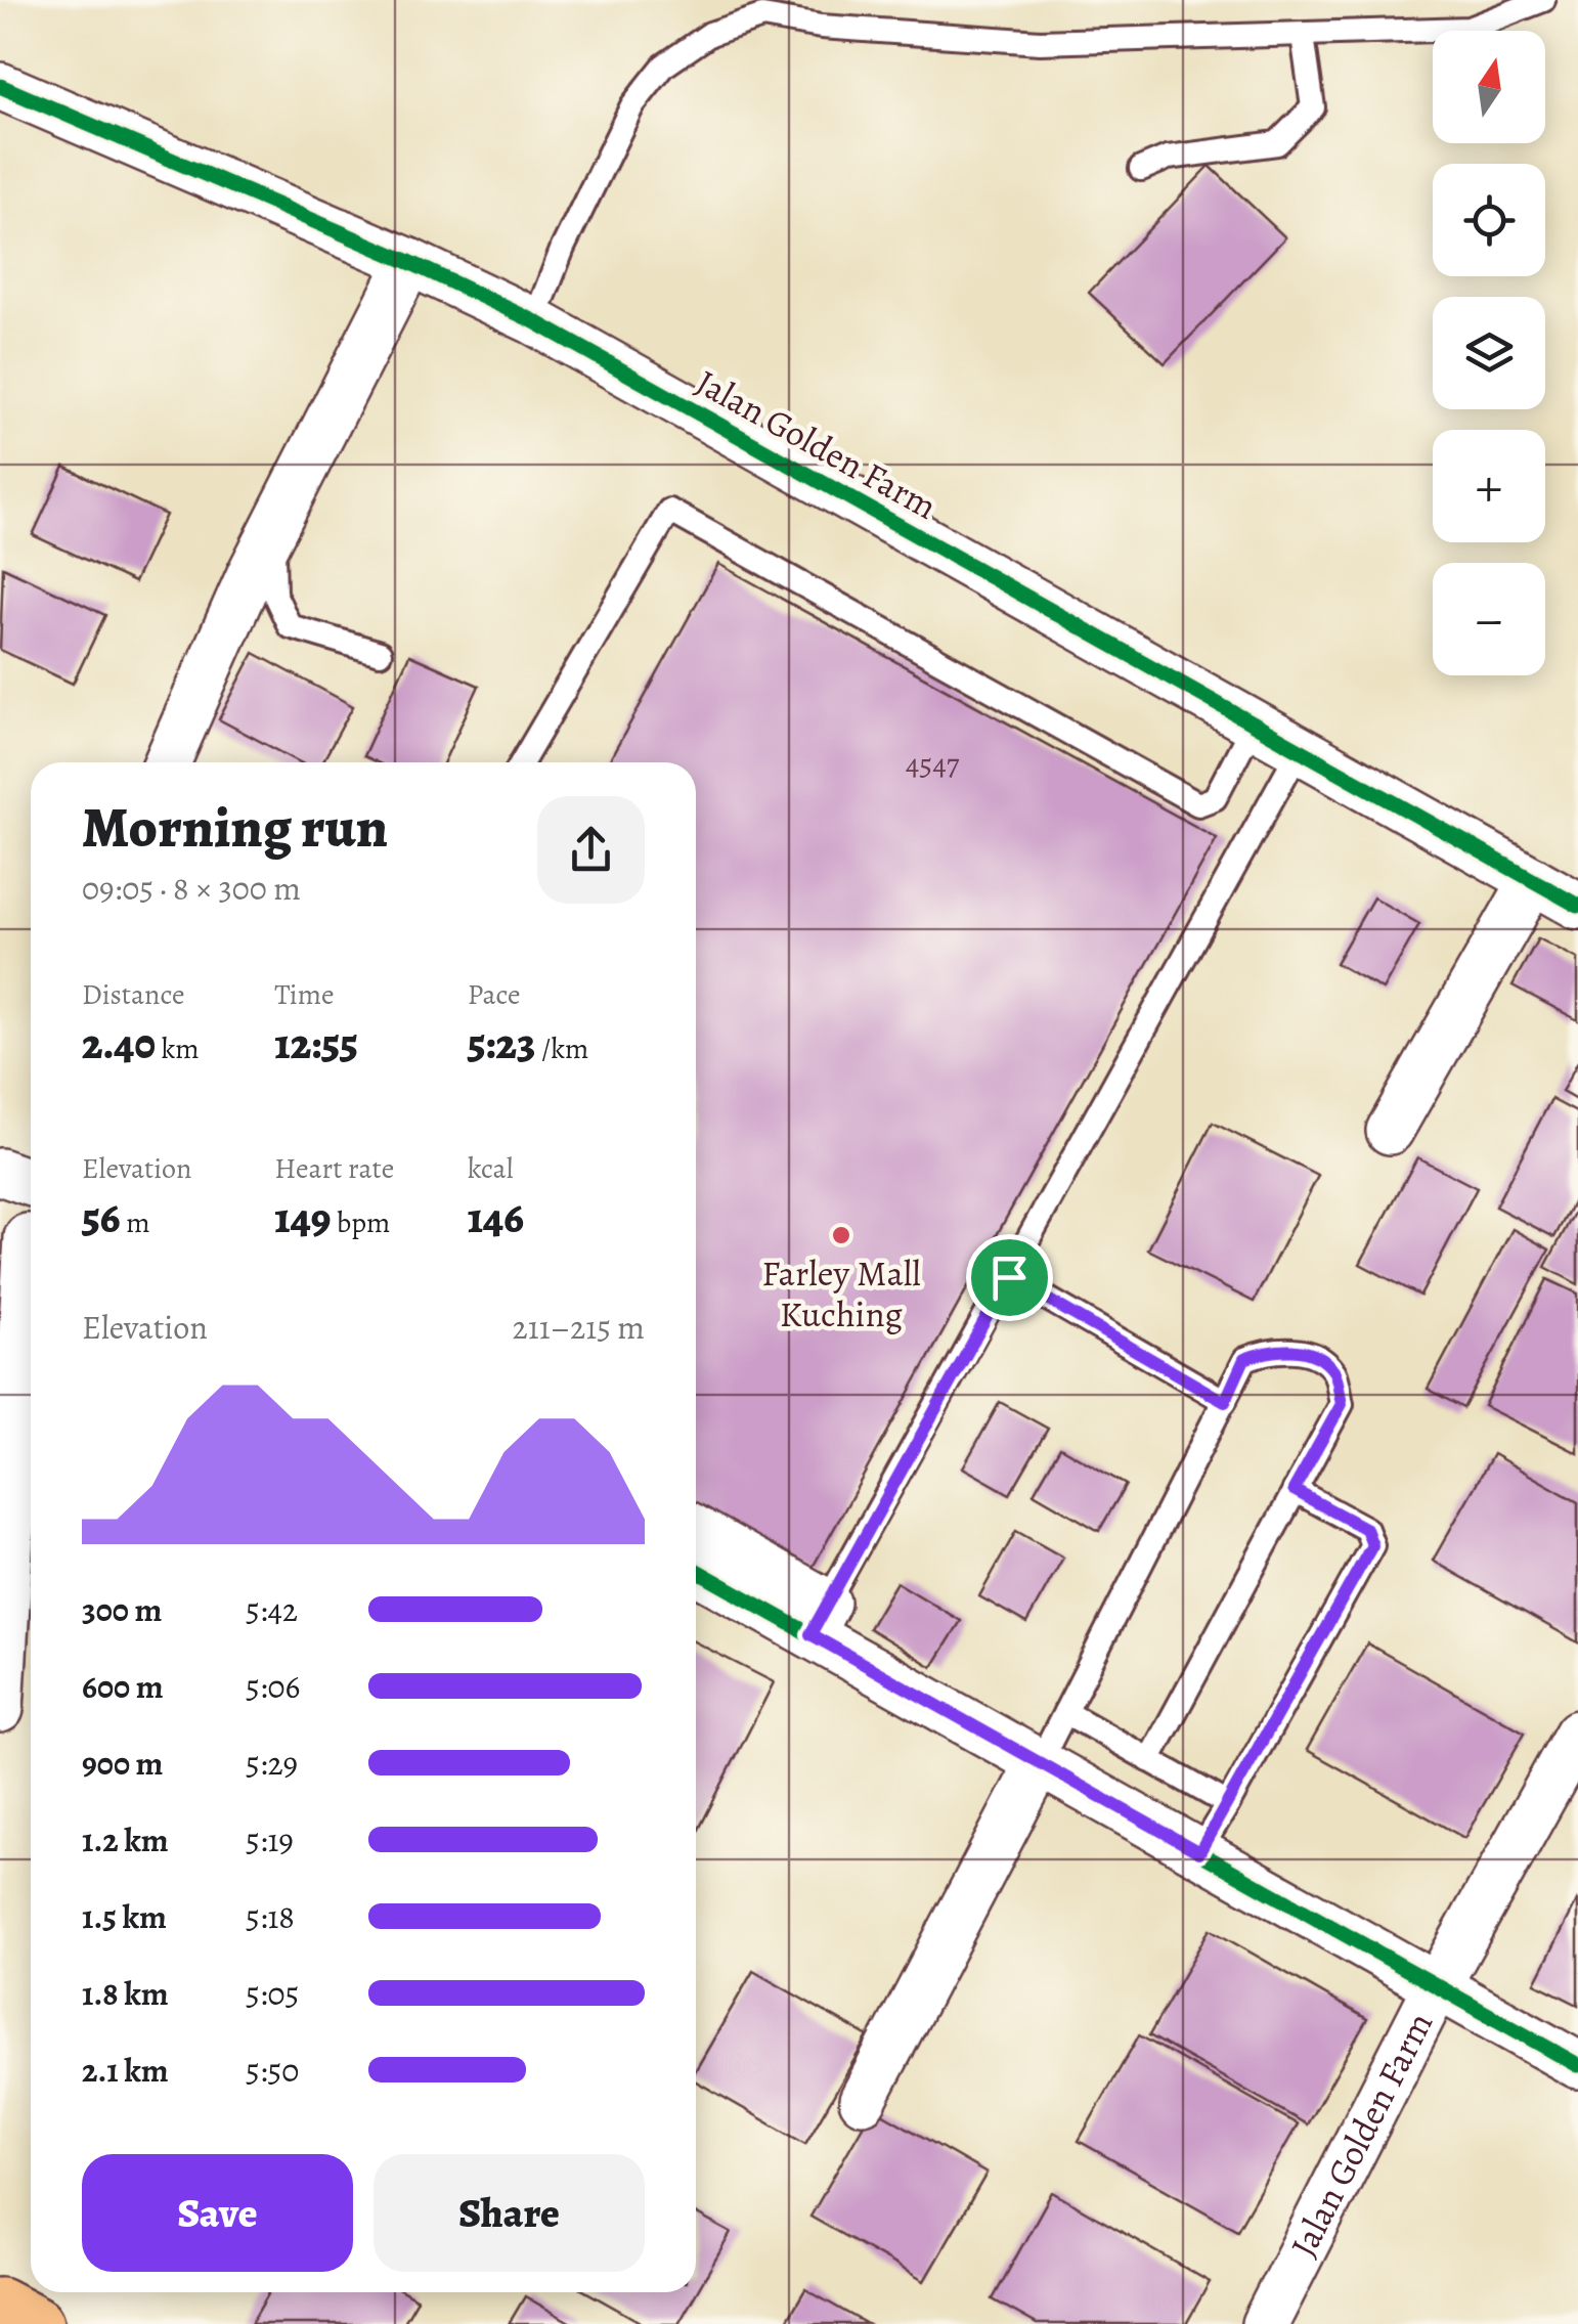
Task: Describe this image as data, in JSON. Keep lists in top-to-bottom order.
{
  "streets": {
    "street": ["Jalan Golden Farm"]
  },
  "places": ["Farley Mall Kuching"],
  "house_numbers": ["4547"],
  "north": "top",
  "page": {
    "map_buttons": ["+", "−"],
    "heading": ["Morning run", "09:05 · 8 × 300 m"],
    "stats": [
      ["Distance", "2.40 km"],
      ["Time", "12:55"],
      ["Pace", "5:23 /km"],
      ["Elevation", "56 m"],
      ["Heart rate", "149 bpm"],
      ["kcal", "146"]
    ],
    "chart": ["Elevation", "211–215 m"],
    "list": [
      {
        "name": "300 m",
        "note": "5:42"
      },
      {
        "name": "600 m",
        "note": "5:06"
      },
      {
        "name": "900 m",
        "note": "5:29"
      },
      {
        "name": "1.2 km",
        "note": "5:19"
      },
      {
        "name": "1.5 km",
        "note": "5:18"
      },
      {
        "name": "1.8 km",
        "note": "5:05"
      },
      {
        "name": "2.1 km",
        "note": "5:50"
      }
    ],
    "buttons": ["Save", "Share"]
  }
}
